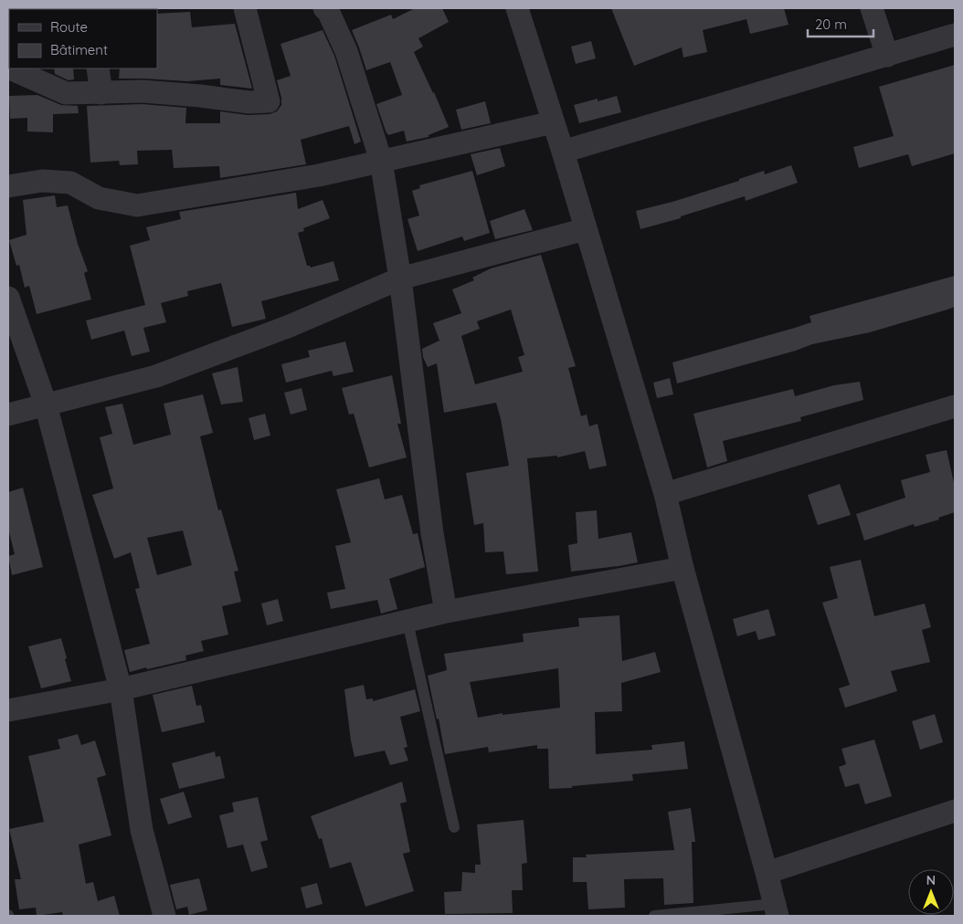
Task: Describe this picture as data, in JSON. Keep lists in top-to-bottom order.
{
  "legend": ["Route", "Bâtiment"],
  "scale_bar": "20 m",
  "north": "top"
}
